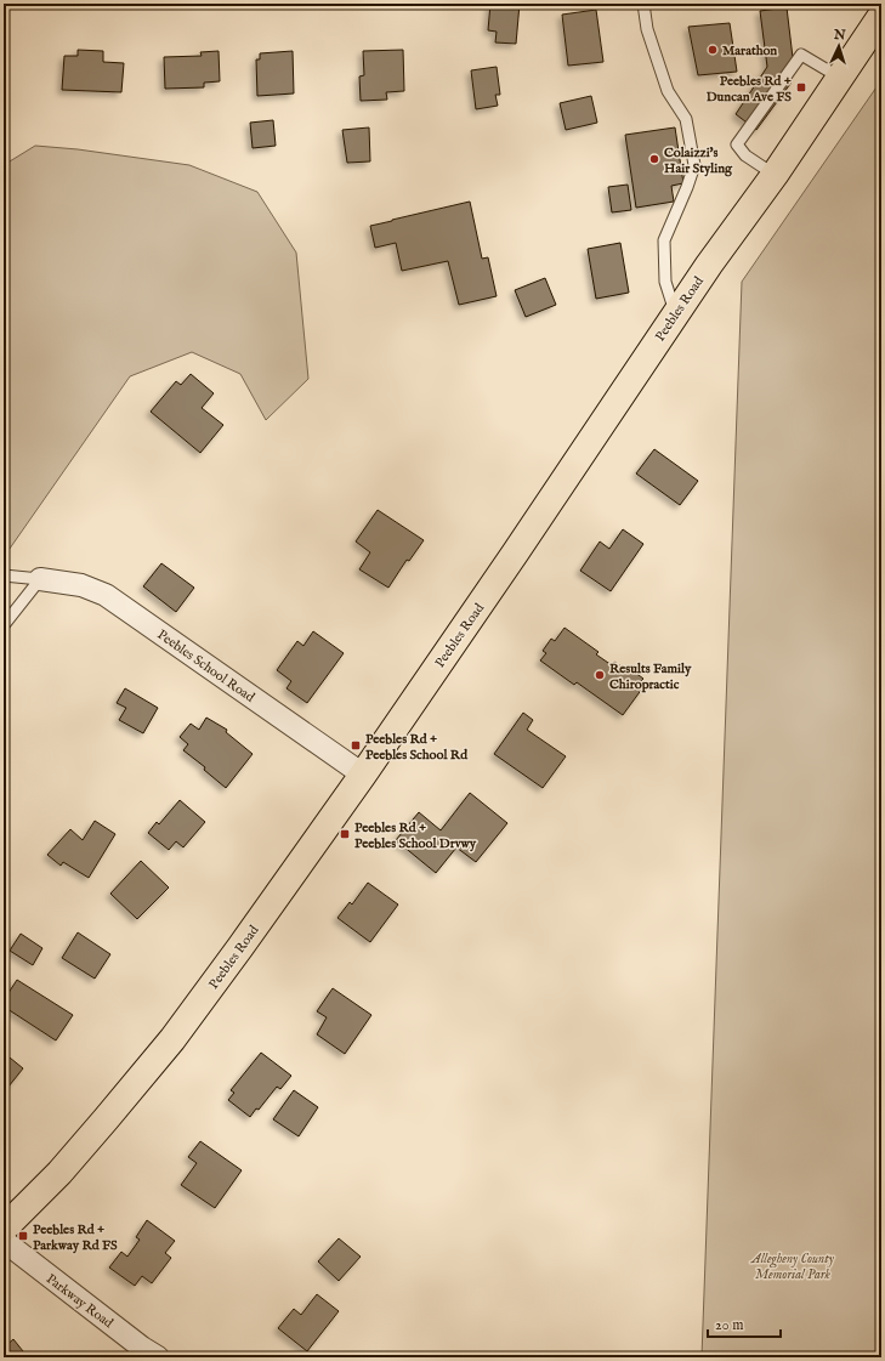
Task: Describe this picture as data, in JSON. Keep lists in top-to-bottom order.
{
  "streets": {
    "main road": ["Peebles Road"],
    "street": ["Peebles School Road", "Parkway Road"]
  },
  "crossings": [
    ["Peebles Road", "Peebles School Road"]
  ],
  "parks": ["Allegheny County Memorial Park"],
  "places": {
    "other": ["Marathon", "Colaizzi's Hair Styling", "Results Family Chiropractic"],
    "transit": [
      "Peebles Rd + Duncan Ave FS",
      "Peebles Rd + Peebles School Rd",
      "Peebles Rd + Peebles School Drvwy",
      "Peebles Rd + Parkway Rd FS"
    ]
  },
  "scale_bar": "20 m",
  "north": "top"
}
